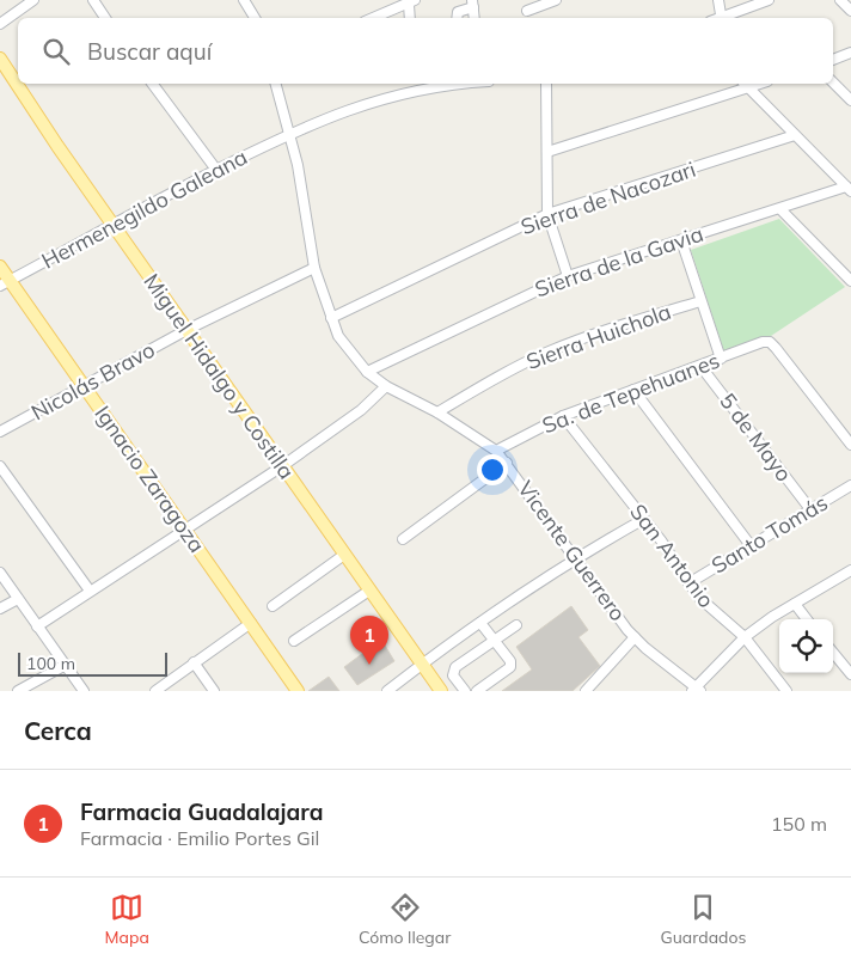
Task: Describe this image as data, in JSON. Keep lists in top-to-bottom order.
{
  "streets": {
    "main road": ["Miguel Hidalgo y Costilla", "Ignacio Zaragoza"],
    "street": [
      "Sierra de Nacozari",
      "Hermenegildo Galeana",
      "Sierra de la Gavia",
      "Sierra Huichola",
      "Nicolás Bravo",
      "Sa. de Tepehuanes",
      "5 de Mayo",
      "Santo Tomás",
      "Vicente Guerrero",
      "San Antonio"
    ]
  },
  "crossings": [
    ["Sierra de Nacozari", "Vicente Guerrero"],
    ["Hermenegildo Galeana", "Miguel Hidalgo y Costilla"],
    ["Hermenegildo Galeana", "Ignacio Zaragoza"],
    ["Hermenegildo Galeana", "Vicente Guerrero"],
    ["Sierra de la Gavia", "Vicente Guerrero"],
    ["Sierra Huichola", "Vicente Guerrero"],
    ["Miguel Hidalgo y Costilla", "Nicolás Bravo"],
    ["Nicolás Bravo", "Ignacio Zaragoza"],
    ["Nicolás Bravo", "Vicente Guerrero"],
    ["Sa. de Tepehuanes", "5 de Mayo"],
    ["Sa. de Tepehuanes", "Vicente Guerrero"],
    ["Sa. de Tepehuanes", "San Antonio"],
    ["5 de Mayo", "Santo Tomás"],
    ["Santo Tomás", "San Antonio"]
  ],
  "scale_bar": "100 m",
  "page": {
    "search": "Buscar aquí",
    "pins": "1",
    "scale": "100 m",
    "heading": "Cerca",
    "list": [
      {
        "mark": "1",
        "name": "Farmacia Guadalajara",
        "note": "Farmacia · Emilio Portes Gil",
        "value": "150 m"
      }
    ],
    "nav": ["Mapa", "Cómo llegar", "Guardados"]
  }
}
